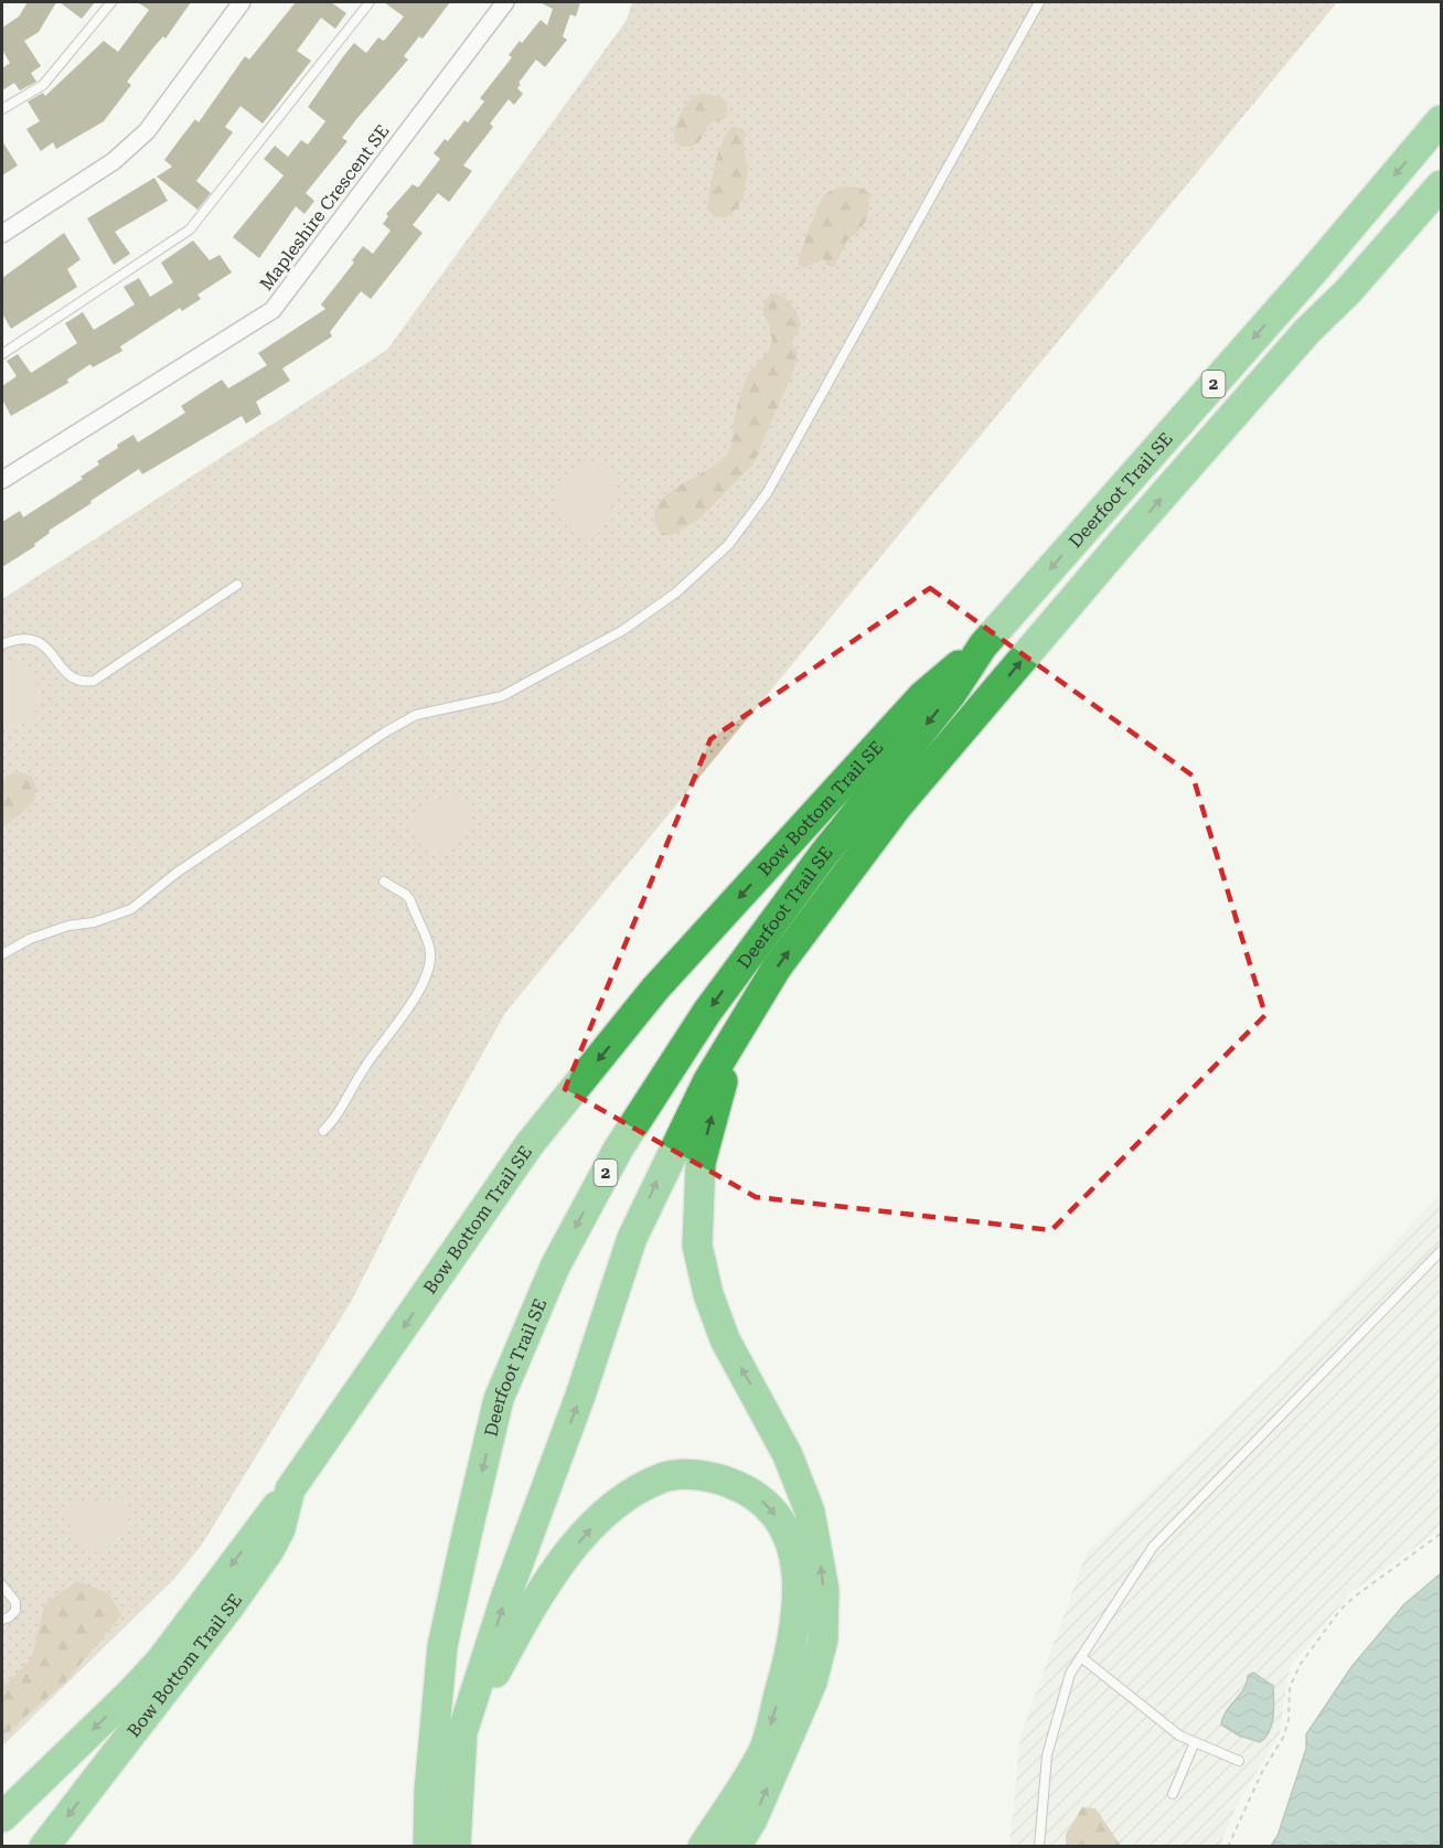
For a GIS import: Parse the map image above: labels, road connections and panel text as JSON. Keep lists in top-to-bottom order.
{
  "streets": {
    "highway": ["2", "Deerfoot Trail SE", "Bow Bottom Trail SE"],
    "street": ["Mapleshire Crescent SE"]
  },
  "crossings": [
    ["Deerfoot Trail SE", "Bow Bottom Trail SE"]
  ],
  "one_way": ["Bow Bottom Trail SE"]
}
